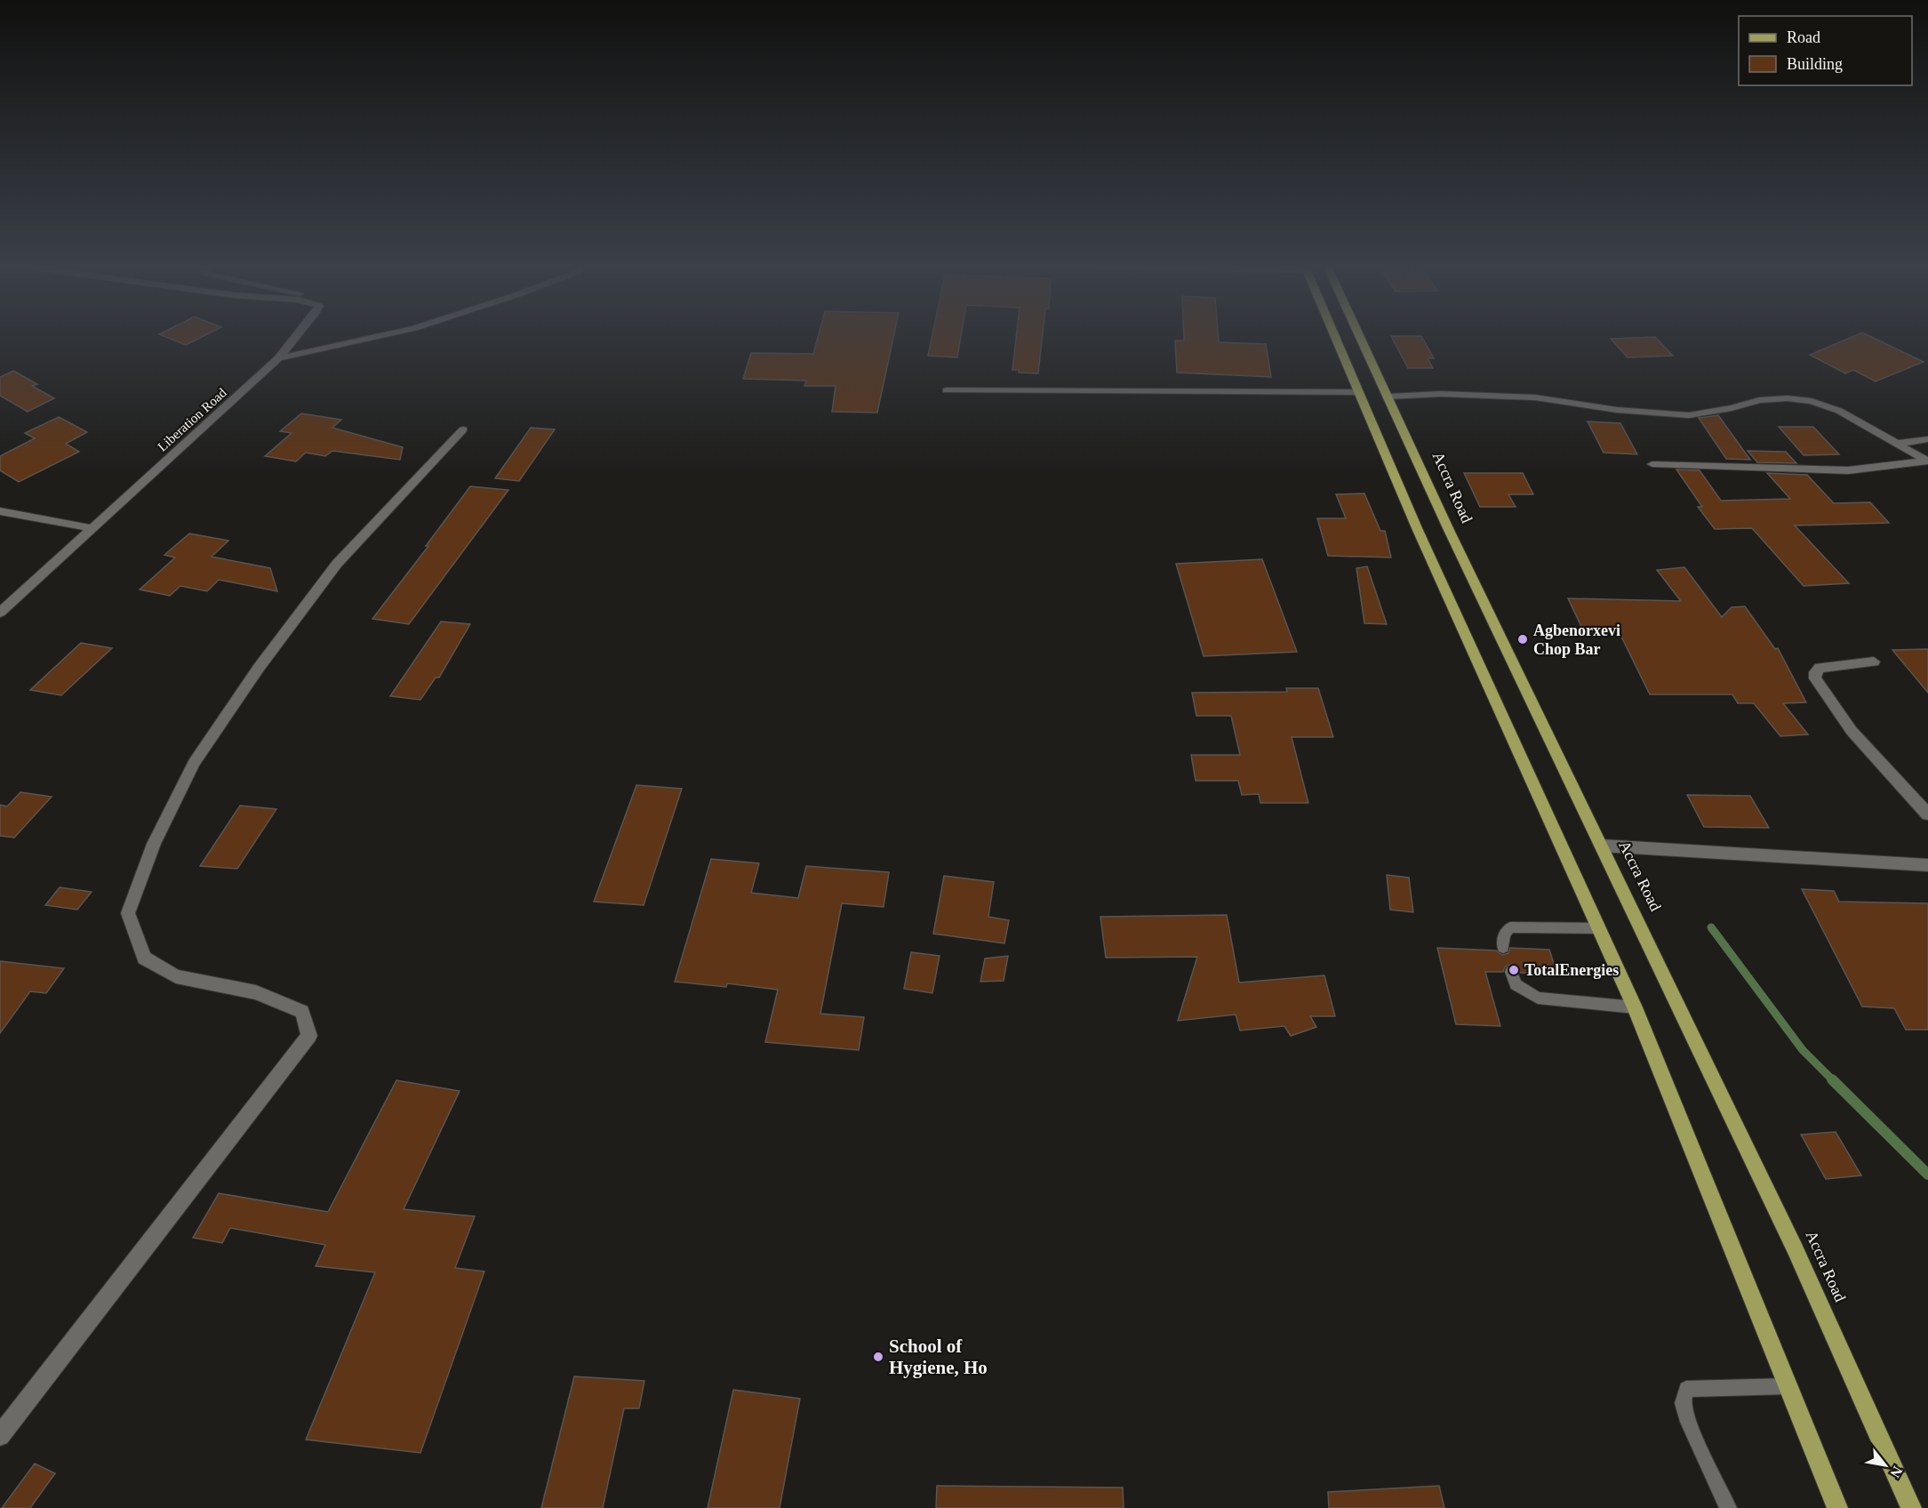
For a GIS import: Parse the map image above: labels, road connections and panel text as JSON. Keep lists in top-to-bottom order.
{
  "streets": {
    "main road": ["Accra Road"],
    "street": ["Liberation Road"]
  },
  "places": ["Agbenorxevi Chop Bar", "TotalEnergies", "School of Hygiene, Ho"],
  "legend": ["Road", "Building"],
  "north": "bottom right"
}
